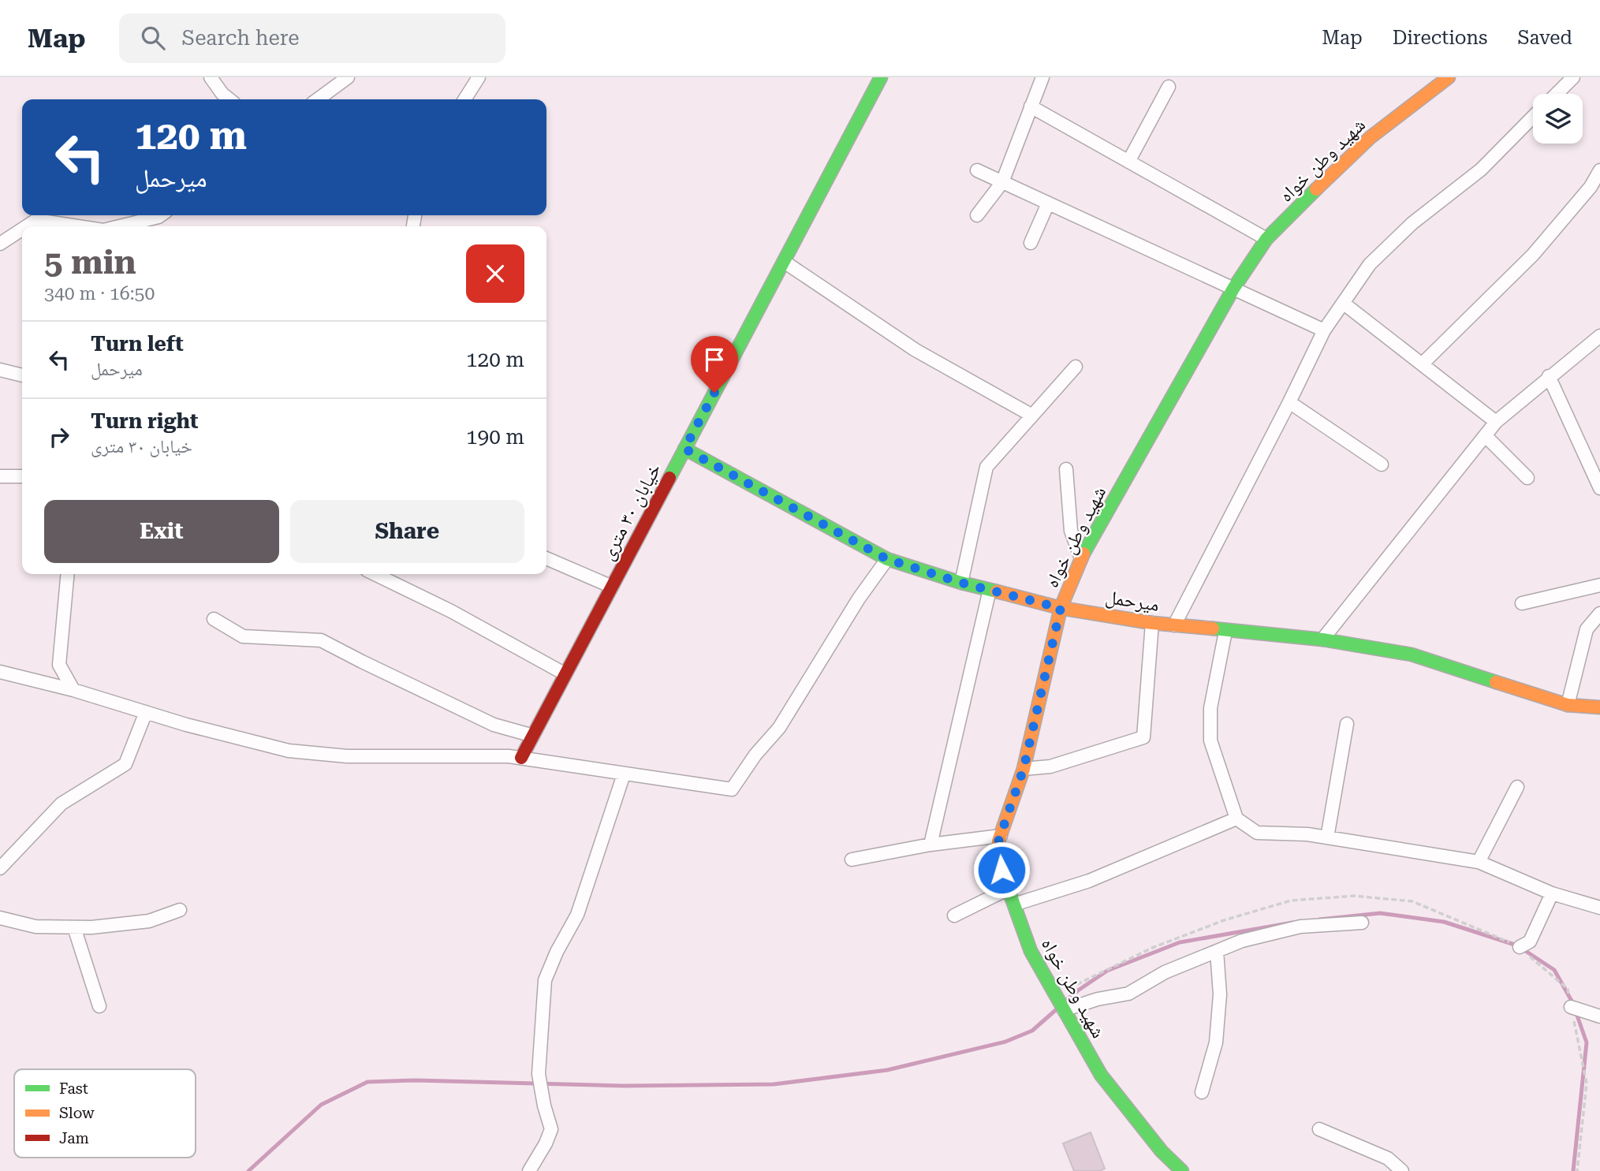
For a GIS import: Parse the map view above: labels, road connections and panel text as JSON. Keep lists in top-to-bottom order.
{
  "streets": {
    "street": ["شهید وطن خواه", "خیابان ۳۰ متری", "میرحمل"]
  },
  "crossings": [
    ["شهید وطن خواه", "میرحمل"],
    ["خیابان ۳۰ متری", "میرحمل"]
  ],
  "legend": ["Fast", "Slow", "Jam"],
  "page": {
    "header": "Map",
    "search": "Search here",
    "nav": ["Map", "Directions", "Saved"],
    "turn": ["120 m", "میرحمل"],
    "heading": ["5 min", "340 m · 16:50"],
    "list": [
      {
        "name": "Turn left",
        "note": "میرحمل",
        "value": "120 m"
      },
      {
        "name": "Turn right",
        "note": "خیابان ۳۰ متری",
        "value": "190 m"
      }
    ],
    "buttons": ["Exit", "Share"]
  }
}
